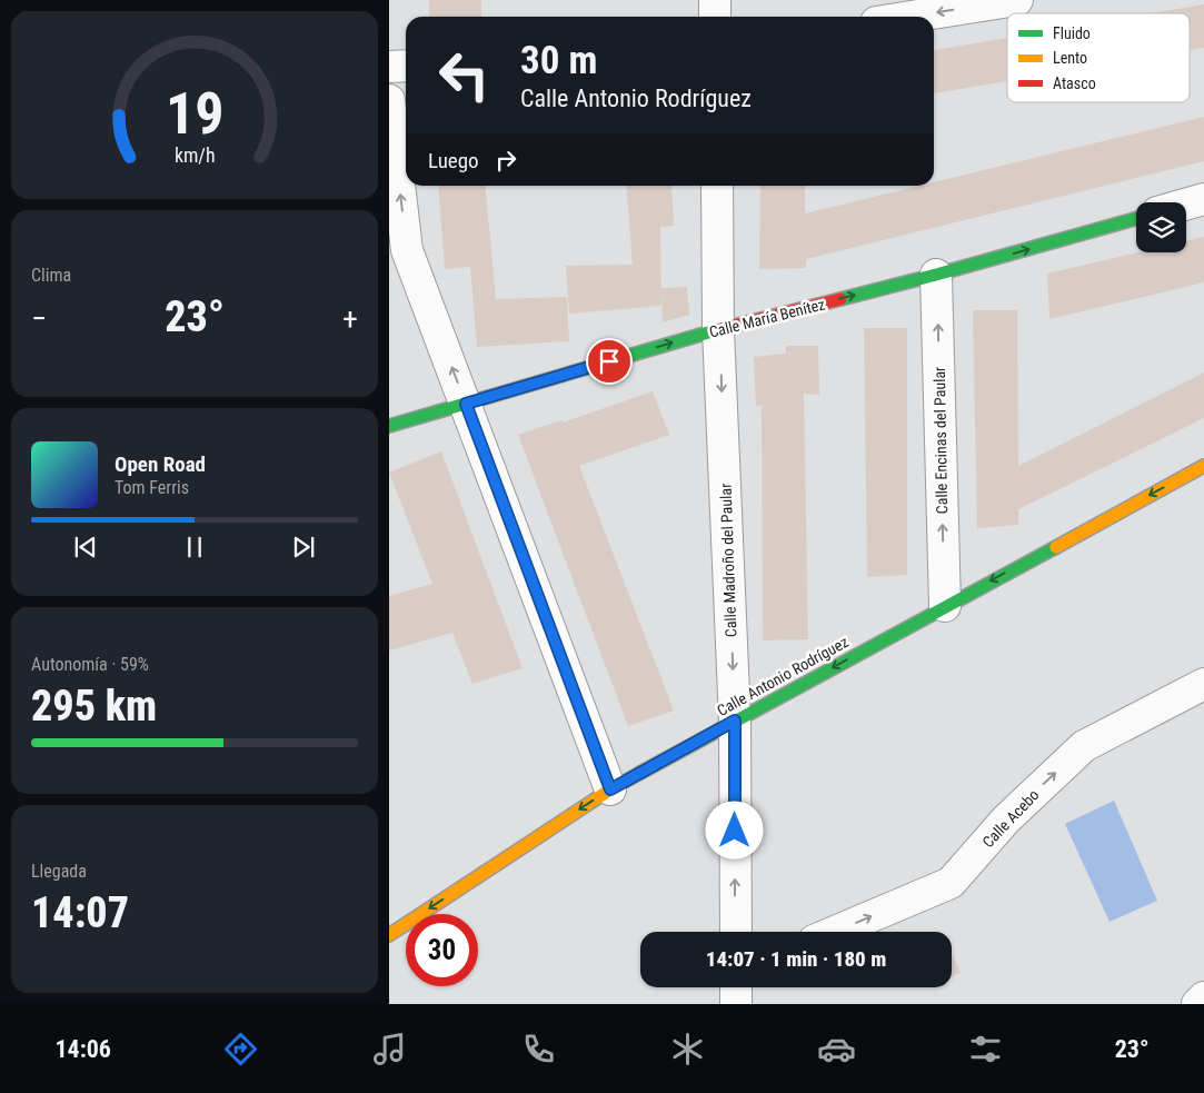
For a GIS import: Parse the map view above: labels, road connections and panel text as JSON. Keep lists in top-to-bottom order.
{
  "streets": {
    "street": [
      "Calle María Benítez",
      "Calle Encinas del Paular",
      "Calle Madroño del Paular",
      "Calle Antonio Rodríguez",
      "Calle Acebo"
    ]
  },
  "crossings": [
    ["Calle María Benítez", "Calle Encinas del Paular"],
    ["Calle María Benítez", "Calle Madroño del Paular"],
    ["Calle Encinas del Paular", "Calle Antonio Rodríguez"],
    ["Calle Madroño del Paular", "Calle Antonio Rodríguez"]
  ],
  "one_way": [
    "Calle María Benítez",
    "Calle Encinas del Paular",
    "Calle Antonio Rodríguez",
    "Calle Acebo"
  ],
  "legend": ["Fluido", "Lento", "Atasco"],
  "page": {
    "turn": ["30 m", "Calle Antonio Rodríguez"],
    "then": "Luego",
    "tile": [
      "Clima",
      ["Autonomía · 59%", "295 km"],
      ["Llegada", "14:07"]
    ],
    "heat": ["−", "23°", "+"],
    "song": ["Open Road", "Tom Ferris"],
    "limit": "30",
    "trip": "14:07 · 1 min · 180 m",
    "tabs": ["14:06", "23°"],
    "gauge": ["19", "km/h"]
  }
}
